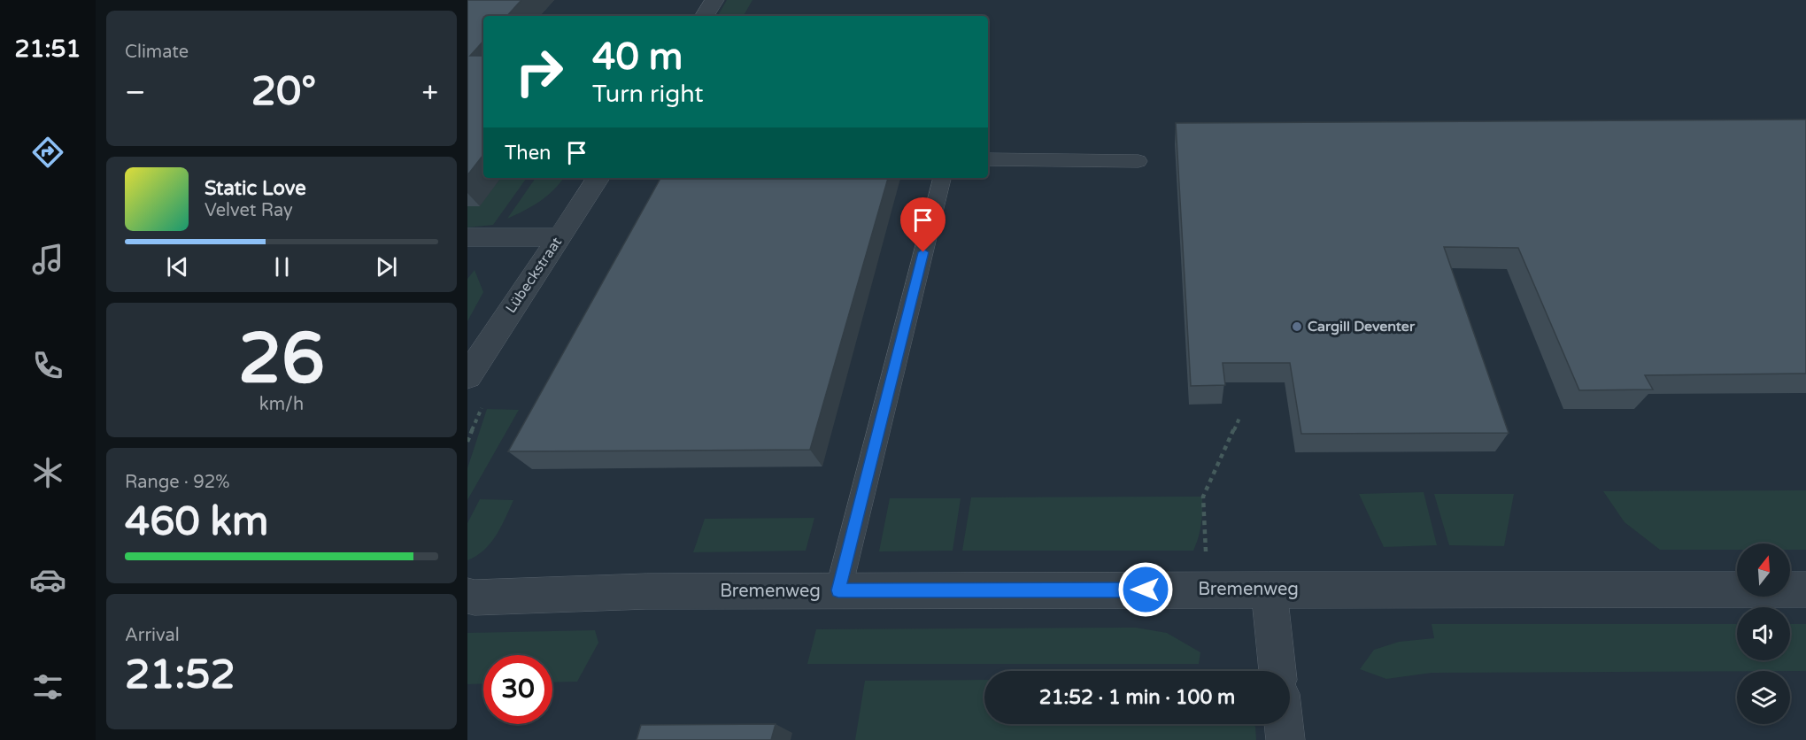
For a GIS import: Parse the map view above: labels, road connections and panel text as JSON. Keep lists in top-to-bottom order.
{
  "streets": {
    "street": ["Lübeckstraat", "Bremenweg"]
  },
  "places": ["Cargill Deventer"],
  "north": "top",
  "page": {
    "tabs": "21:51",
    "tile": [
      "Climate",
      ["26", "km/h"],
      ["Range · 92%", "460 km"],
      ["Arrival", "21:52"]
    ],
    "turn": ["40 m", "Turn right"],
    "heat": ["−", "20°", "+"],
    "then": "Then",
    "song": ["Static Love", "Velvet Ray"],
    "limit": "30",
    "trip": "21:52 · 1 min · 100 m"
  }
}
